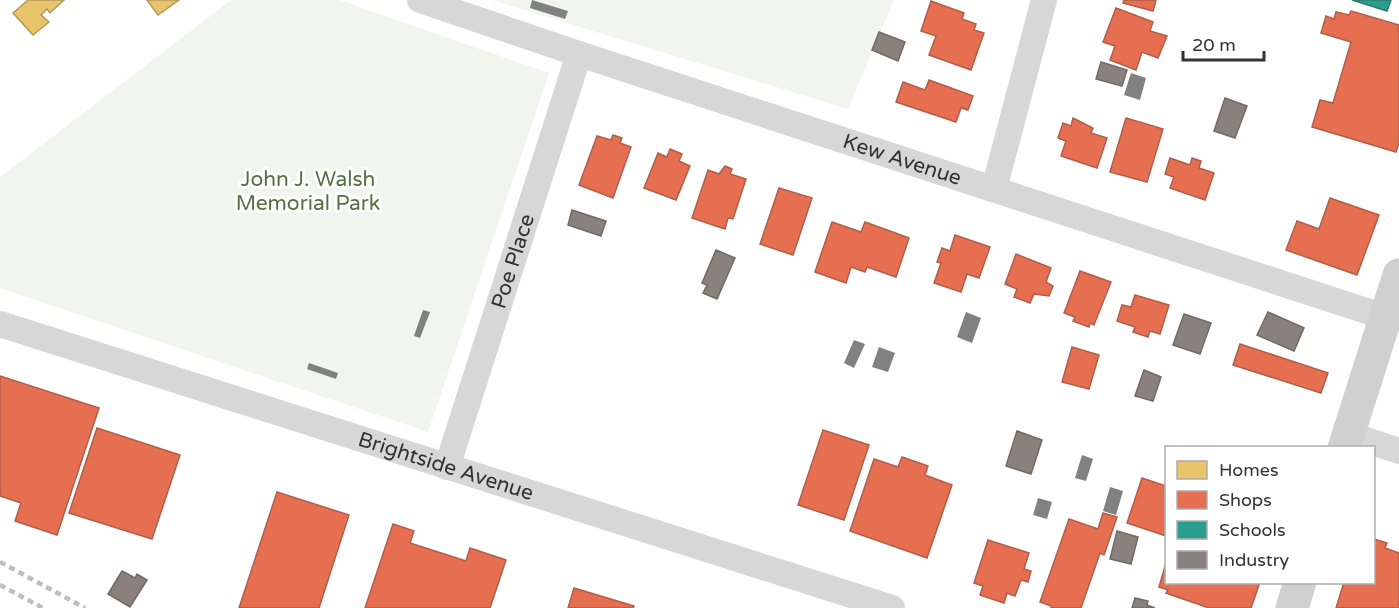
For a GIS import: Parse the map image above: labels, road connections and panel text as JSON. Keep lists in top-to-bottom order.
{
  "streets": {
    "street": ["Kew Avenue", "Poe Place", "Brightside Avenue"]
  },
  "crossings": [
    ["Kew Avenue", "Poe Place"],
    ["Poe Place", "Brightside Avenue"]
  ],
  "parks": ["John J. Walsh Memorial Park"],
  "legend": [
    "Homes",
    "Shops",
    "Schools",
    "Industry"
  ],
  "scale_bar": "20 m"
}
